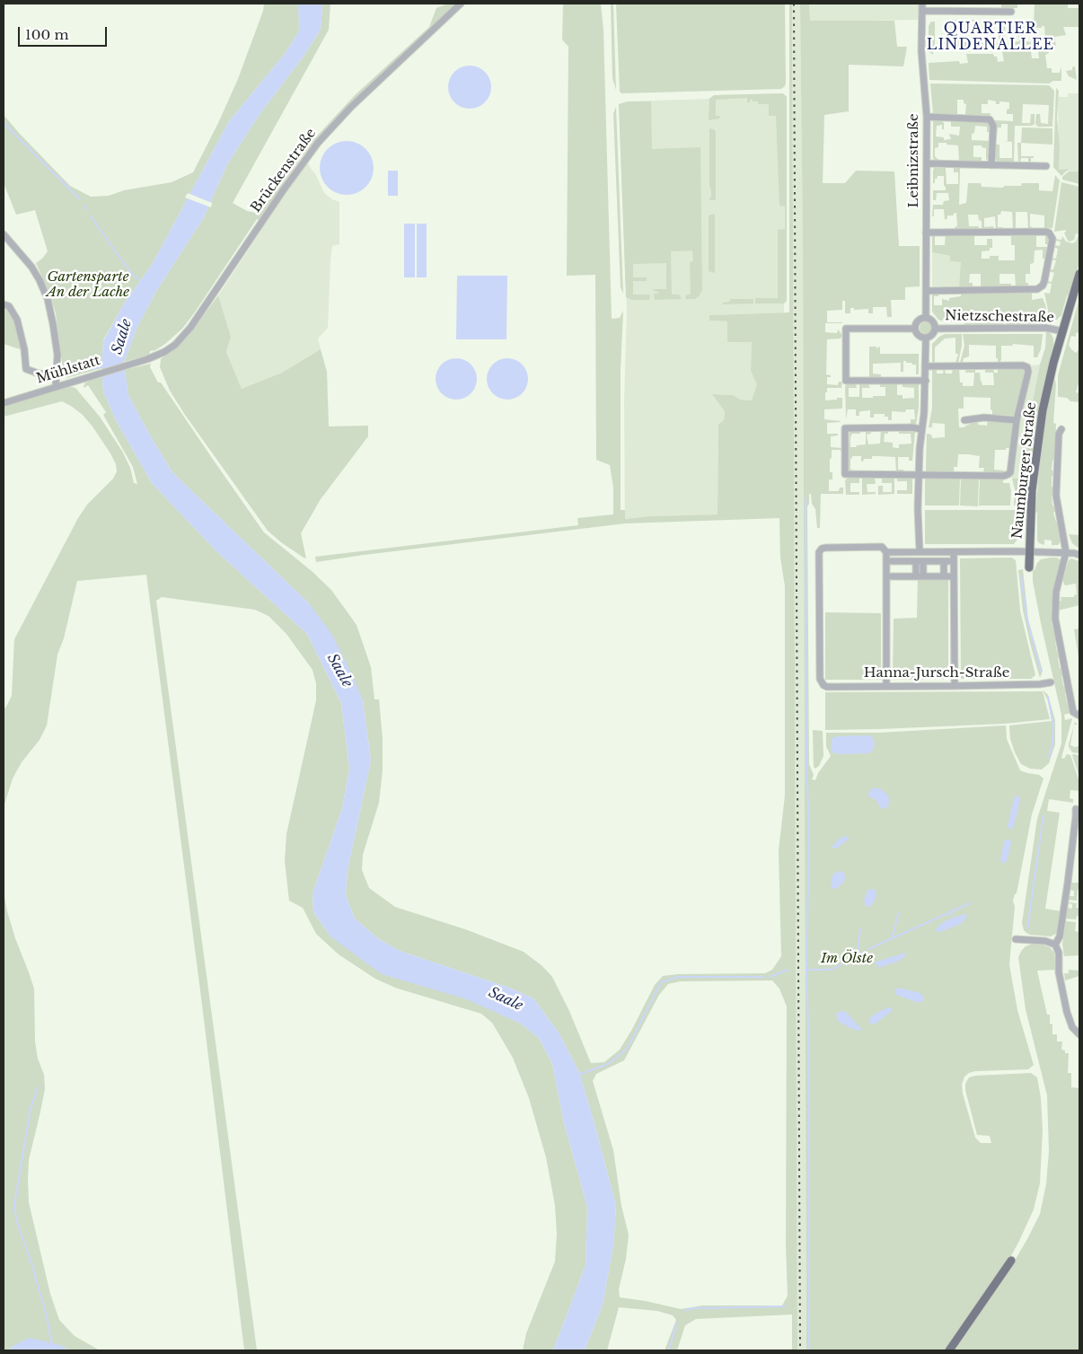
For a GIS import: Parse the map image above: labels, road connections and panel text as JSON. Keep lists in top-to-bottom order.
{
  "streets": {
    "main road": ["Naumburger Straße"],
    "street": [
      "Leibnizstraße",
      "Brückenstraße",
      "Nietzschestraße",
      "Mühlstatt",
      "Hanna-Jursch-Straße"
    ]
  },
  "crossings": [
    ["Leibnizstraße", "Nietzschestraße"],
    ["Brückenstraße", "Mühlstatt"],
    ["Nietzschestraße", "Naumburger Straße"]
  ],
  "districts": ["QUARTIER LINDENALLEE"],
  "water": ["Saale"],
  "parks": ["Gartensparte An der Lache", "Im Ölste"],
  "scale_bar": "100 m"
}
